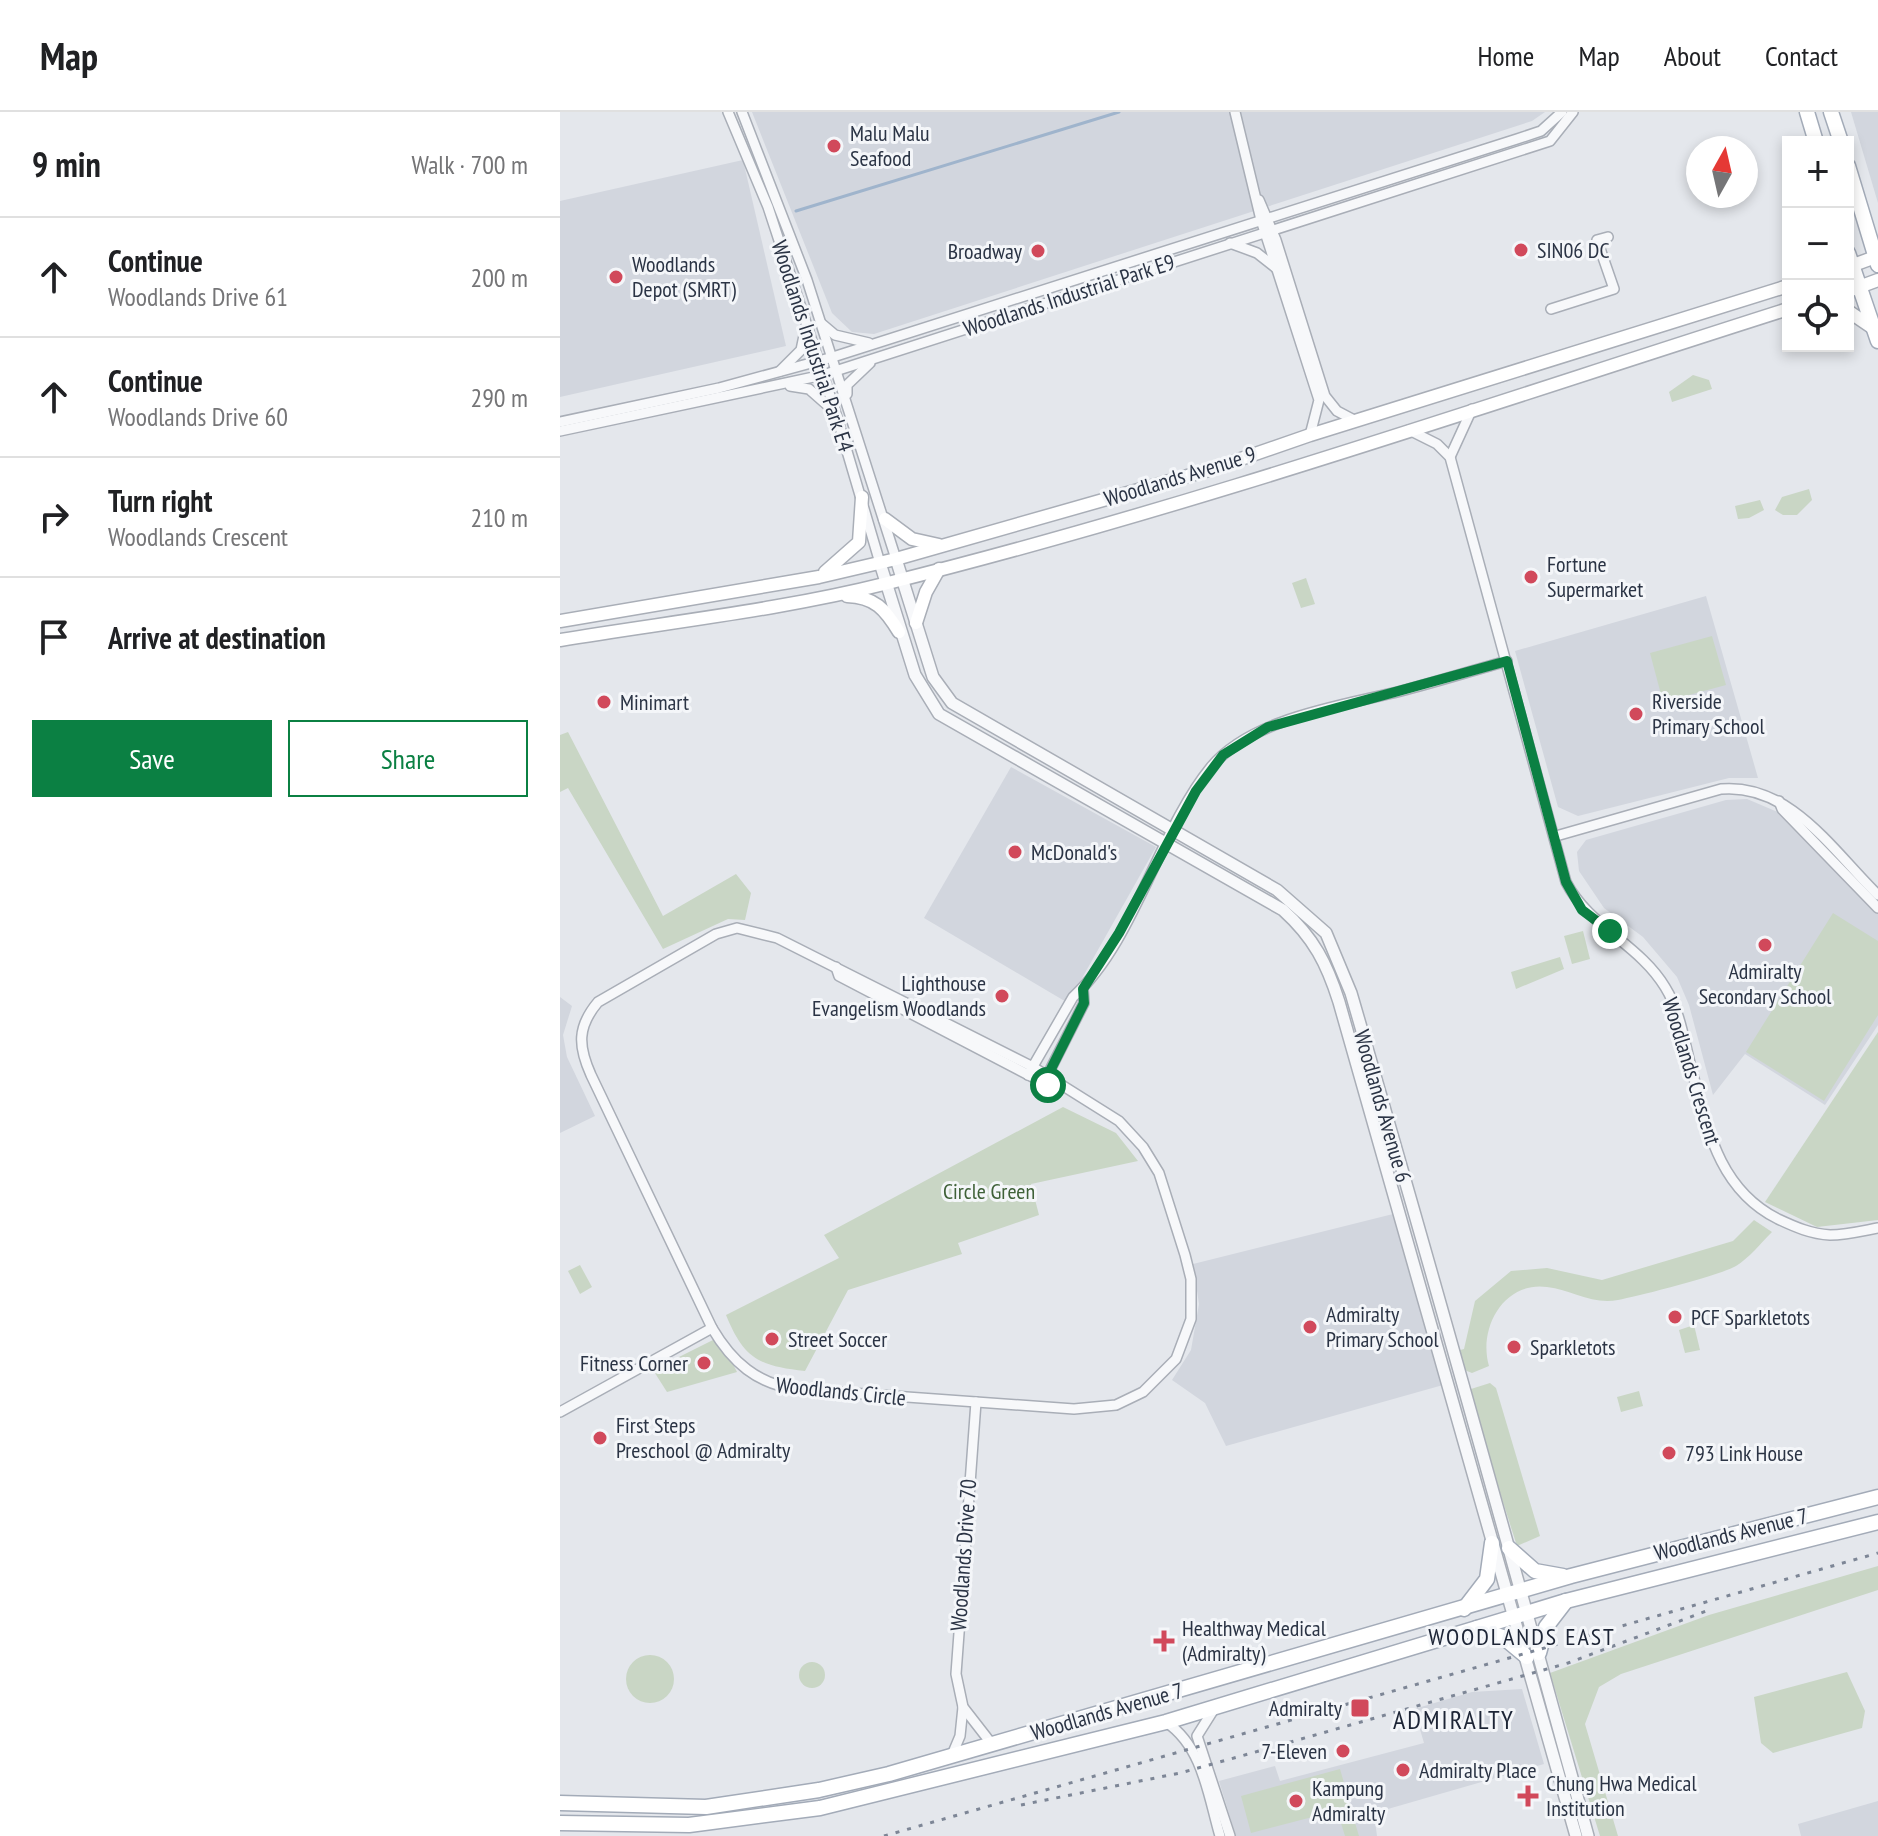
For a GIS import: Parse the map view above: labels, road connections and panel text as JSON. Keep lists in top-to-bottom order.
{
  "streets": {
    "main road": ["Woodlands Avenue 9", "Woodlands Avenue 7"],
    "street": [
      "Woodlands Industrial Park E9",
      "Woodlands Industrial Park E4",
      "Woodlands Crescent",
      "Woodlands Avenue 6",
      "Woodlands Circle",
      "Woodlands Drive 70"
    ]
  },
  "crossings": [
    ["Woodlands Industrial Park E9", "Woodlands Industrial Park E4"],
    ["Woodlands Industrial Park E4", "Woodlands Avenue 9"],
    ["Woodlands Industrial Park E4", "Woodlands Avenue 6"],
    ["Woodlands Avenue 9", "Woodlands Avenue 6"],
    ["Woodlands Avenue 6", "Woodlands Avenue 7"],
    ["Woodlands Circle", "Woodlands Drive 70"],
    ["Woodlands Avenue 7", "Woodlands Drive 70"]
  ],
  "districts": ["WOODLANDS EAST", "ADMIRALTY"],
  "parks": ["Circle Green"],
  "places": {
    "other": [
      "Malu Malu Seafood",
      "SIN06 DC",
      "Broadway",
      "Woodlands Depot (SMRT)",
      "Fortune Supermarket",
      "Minimart",
      "Riverside Primary School",
      "McDonald's",
      "Admiralty Secondary School",
      "Lighthouse Evangelism Woodlands",
      "PCF Sparkletots",
      "Admiralty Primary School",
      "Street Soccer",
      "Sparkletots",
      "Fitness Corner",
      "First Steps Preschool @ Admiralty",
      "793 Link House",
      "7-Eleven",
      "Admiralty Place",
      "Kampung Admiralty"
    ],
    "health": ["Healthway Medical (Admiralty)", "Chung Hwa Medical Institution"],
    "transit": ["Admiralty"]
  },
  "north": "top",
  "page": {
    "header": "Map",
    "nav": [
      "Home",
      "Map",
      "About",
      "Contact"
    ],
    "heading": ["9 min", "Walk · 700 m"],
    "map_buttons": ["+", "−"],
    "list": [
      ["Continue", "Woodlands Drive 61", "200 m"],
      ["Continue", "Woodlands Drive 60", "290 m"],
      ["Turn right", "Woodlands Crescent", "210 m"],
      "Arrive at destination"
    ],
    "buttons": ["Save", "Share"]
  }
}
